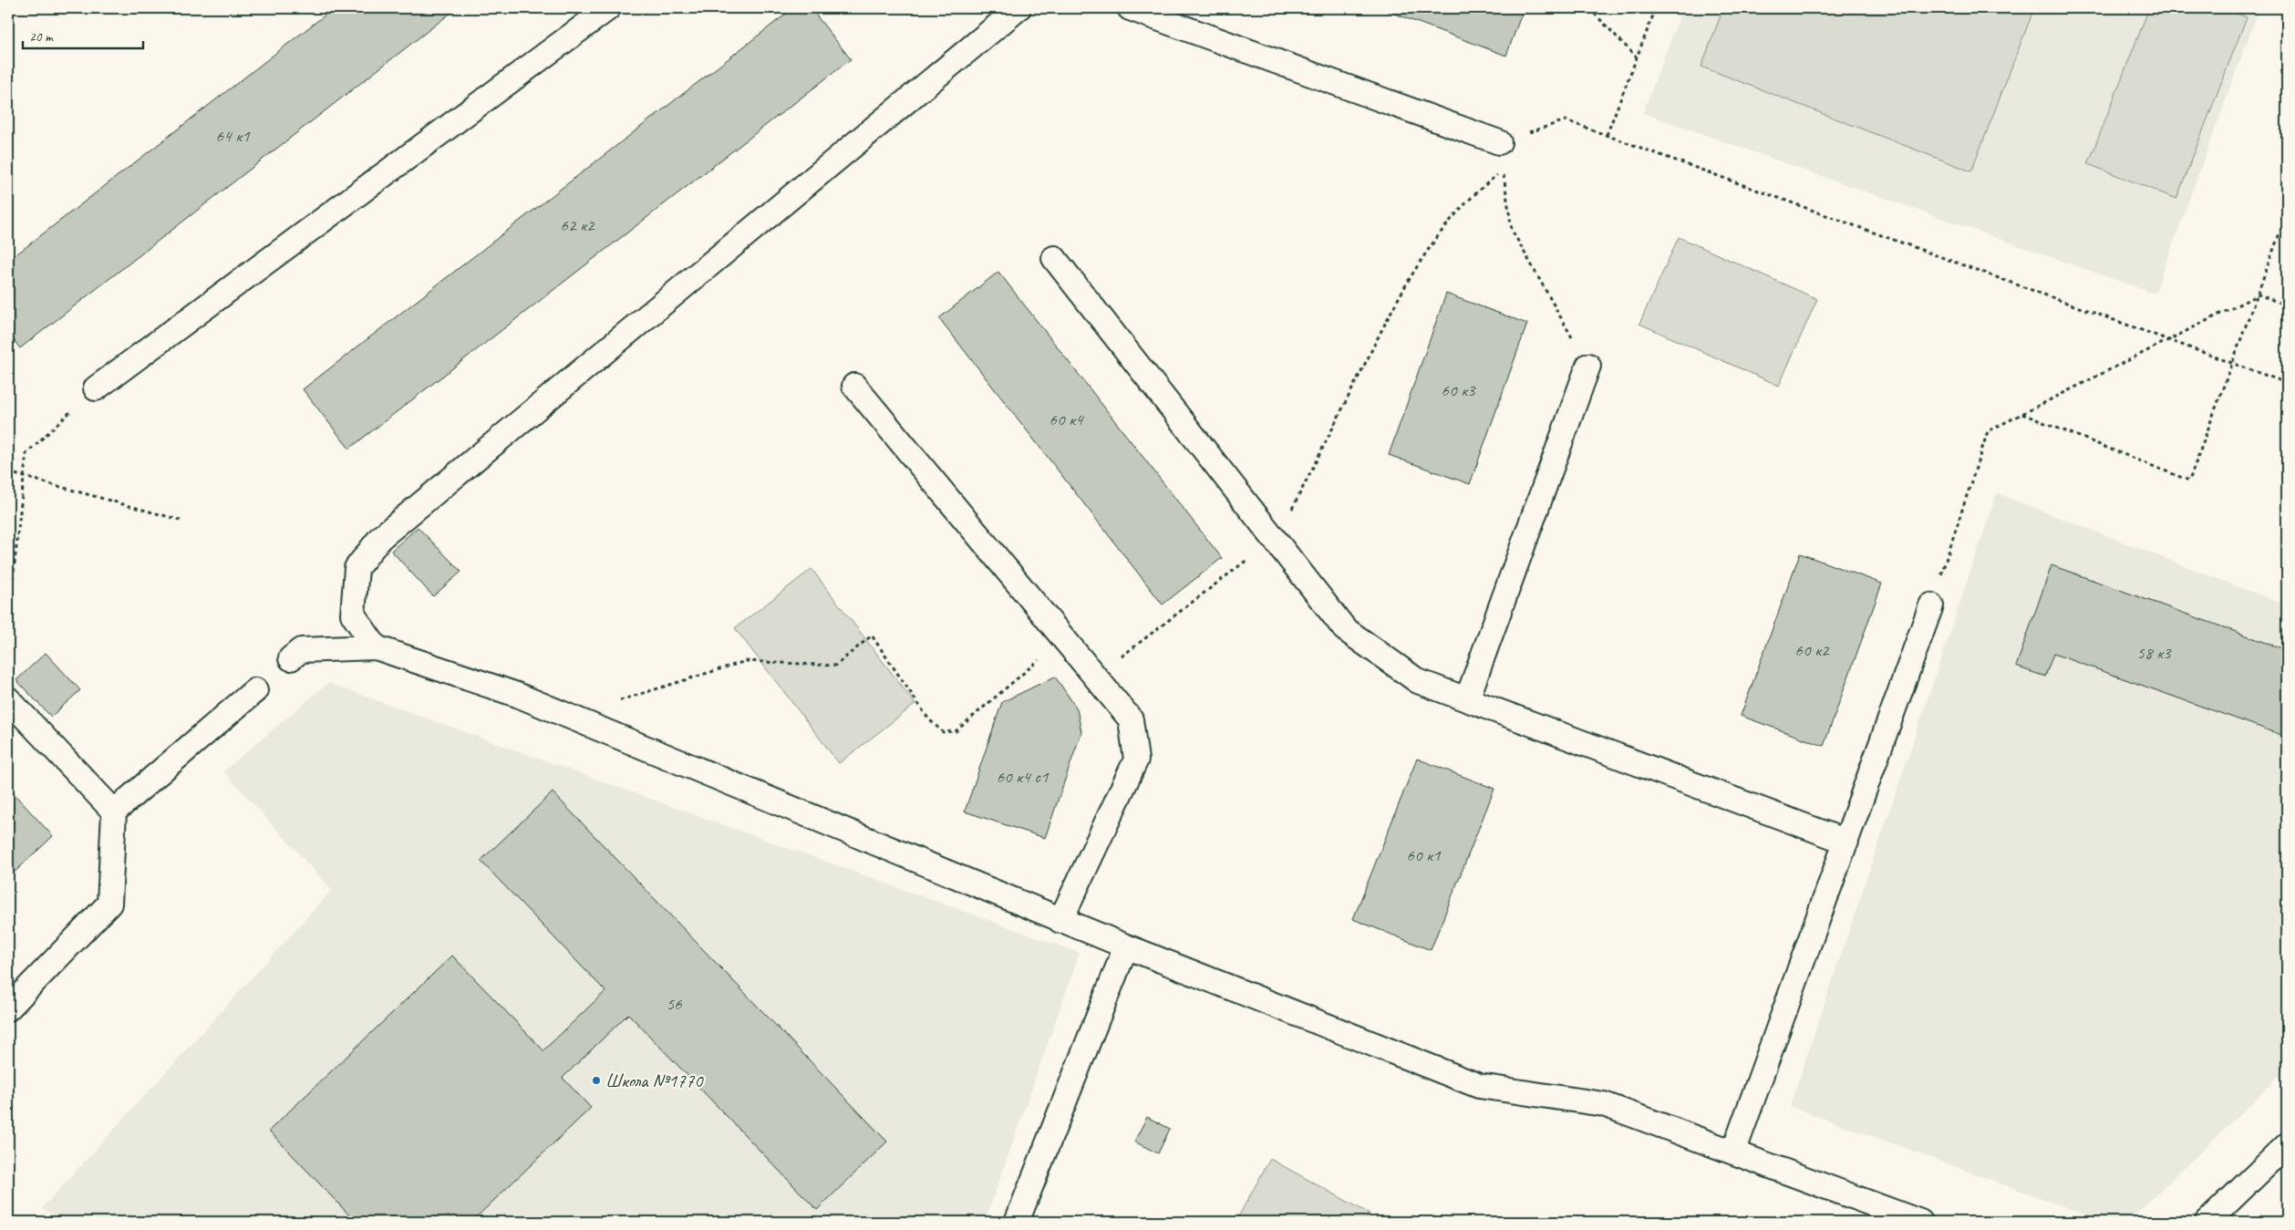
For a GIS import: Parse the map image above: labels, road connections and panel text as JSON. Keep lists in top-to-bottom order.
{
  "places": ["Школа №1770"],
  "house_numbers": [
    "64 к1",
    "62 к2",
    "60 к3",
    "60 к4",
    "60 к2",
    "58 к3",
    "60 к4 с1",
    "60 к1",
    "56"
  ],
  "scale_bar": "20 m"
}
